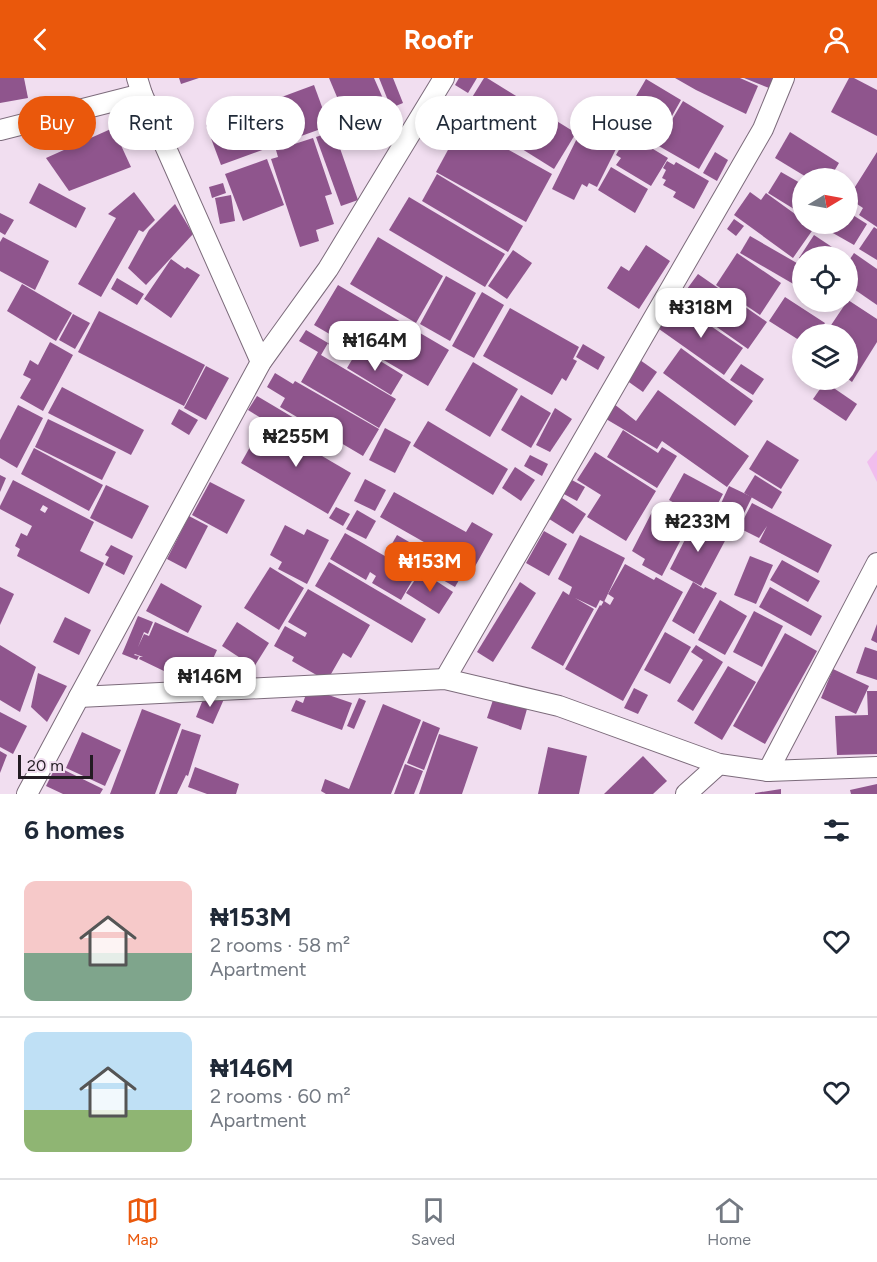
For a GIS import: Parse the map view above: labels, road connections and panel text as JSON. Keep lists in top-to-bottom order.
{
  "scale_bar": "20 m",
  "north": "right",
  "page": {
    "header": "Roofr",
    "chip": [
      "Buy",
      "Rent",
      "Filters",
      "New",
      "Apartment",
      "House"
    ],
    "price": [
      "₦318M",
      "₦164M",
      "₦255M",
      "₦233M",
      "₦153M",
      "₦146M"
    ],
    "scale": "20 m",
    "heading": "6 homes",
    "list": [
      {
        "name": "₦153M",
        "note": "2 rooms · 58 m² · Apartment"
      },
      {
        "name": "₦146M",
        "note": "2 rooms · 60 m² · Apartment"
      }
    ],
    "tabs": ["Map", "Saved", "Home"]
  }
}
